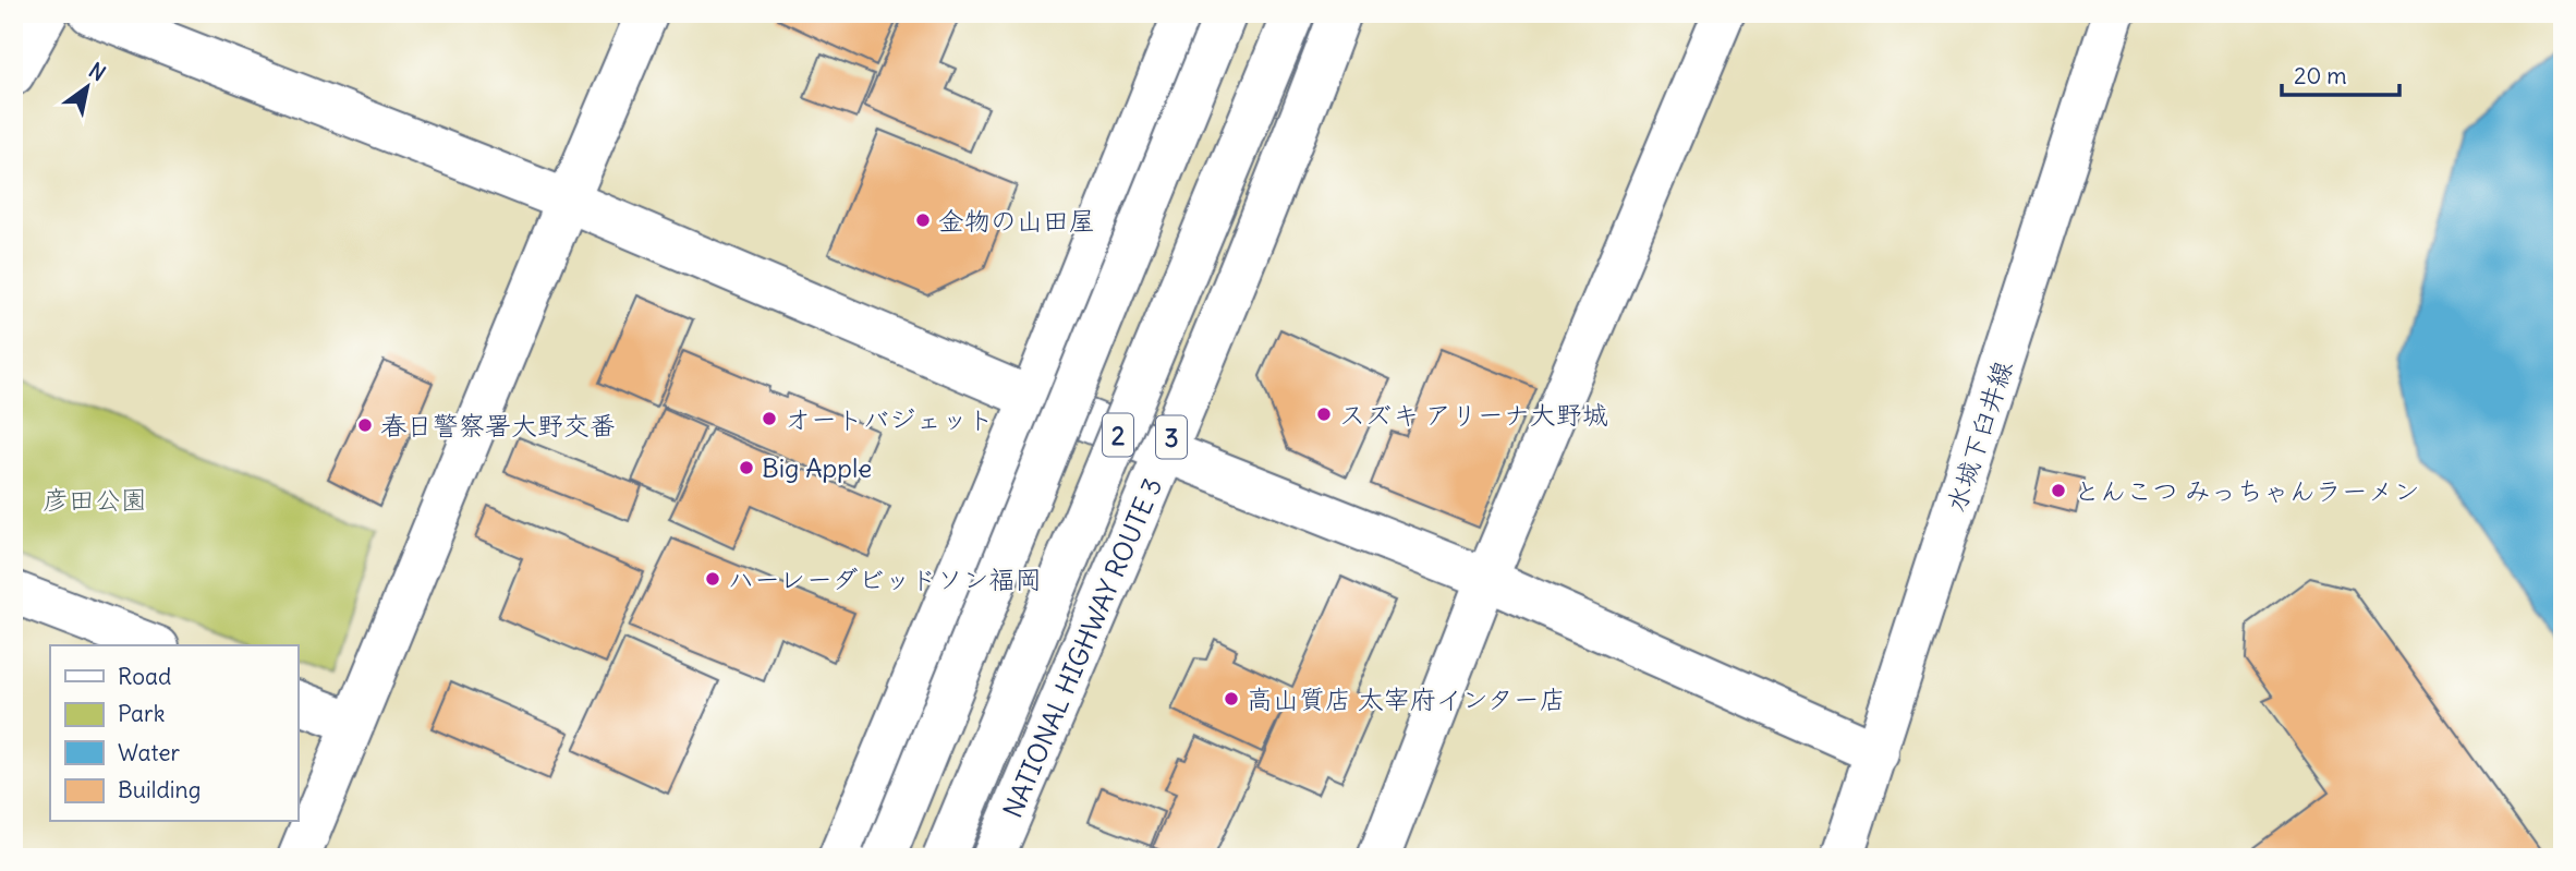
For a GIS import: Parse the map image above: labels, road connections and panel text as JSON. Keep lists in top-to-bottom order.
{
  "streets": {
    "main road": [
      "2",
      "水城下臼井線",
      "3",
      "NATIONAL HIGHWAY ROUTE 3"
    ]
  },
  "parks": ["彦田公園"],
  "places": [
    "金物の山田屋",
    "スズキ アリーナ大野城",
    "オートバジェット",
    "春日警察署大野交番",
    "Big Apple",
    "とんこつ みっちゃんラーメン",
    "ハーレーダビッドソン福岡",
    "高山質店 太宰府インター店"
  ],
  "legend": [
    "Road",
    "Park",
    "Water",
    "Building"
  ],
  "scale_bar": "20 m",
  "north": "top right"
}
